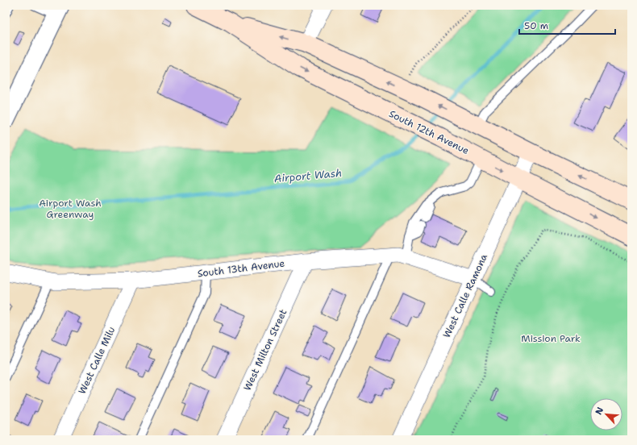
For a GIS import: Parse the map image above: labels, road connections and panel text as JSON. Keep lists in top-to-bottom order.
{
  "streets": {
    "main road": ["South 12th Avenue"],
    "street": [
      "South 13th Avenue",
      "West Calle Ramona",
      "West Milton Street",
      "West Calle Milu"
    ]
  },
  "crossings": [
    ["South 12th Avenue", "West Calle Ramona"],
    ["South 13th Avenue", "West Calle Ramona"],
    ["South 13th Avenue", "West Milton Street"],
    ["South 13th Avenue", "West Calle Milu"]
  ],
  "water": ["Airport Wash"],
  "parks": ["Airport Wash Greenway", "Mission Park"],
  "scale_bar": "50 m",
  "north": "top left"
}
